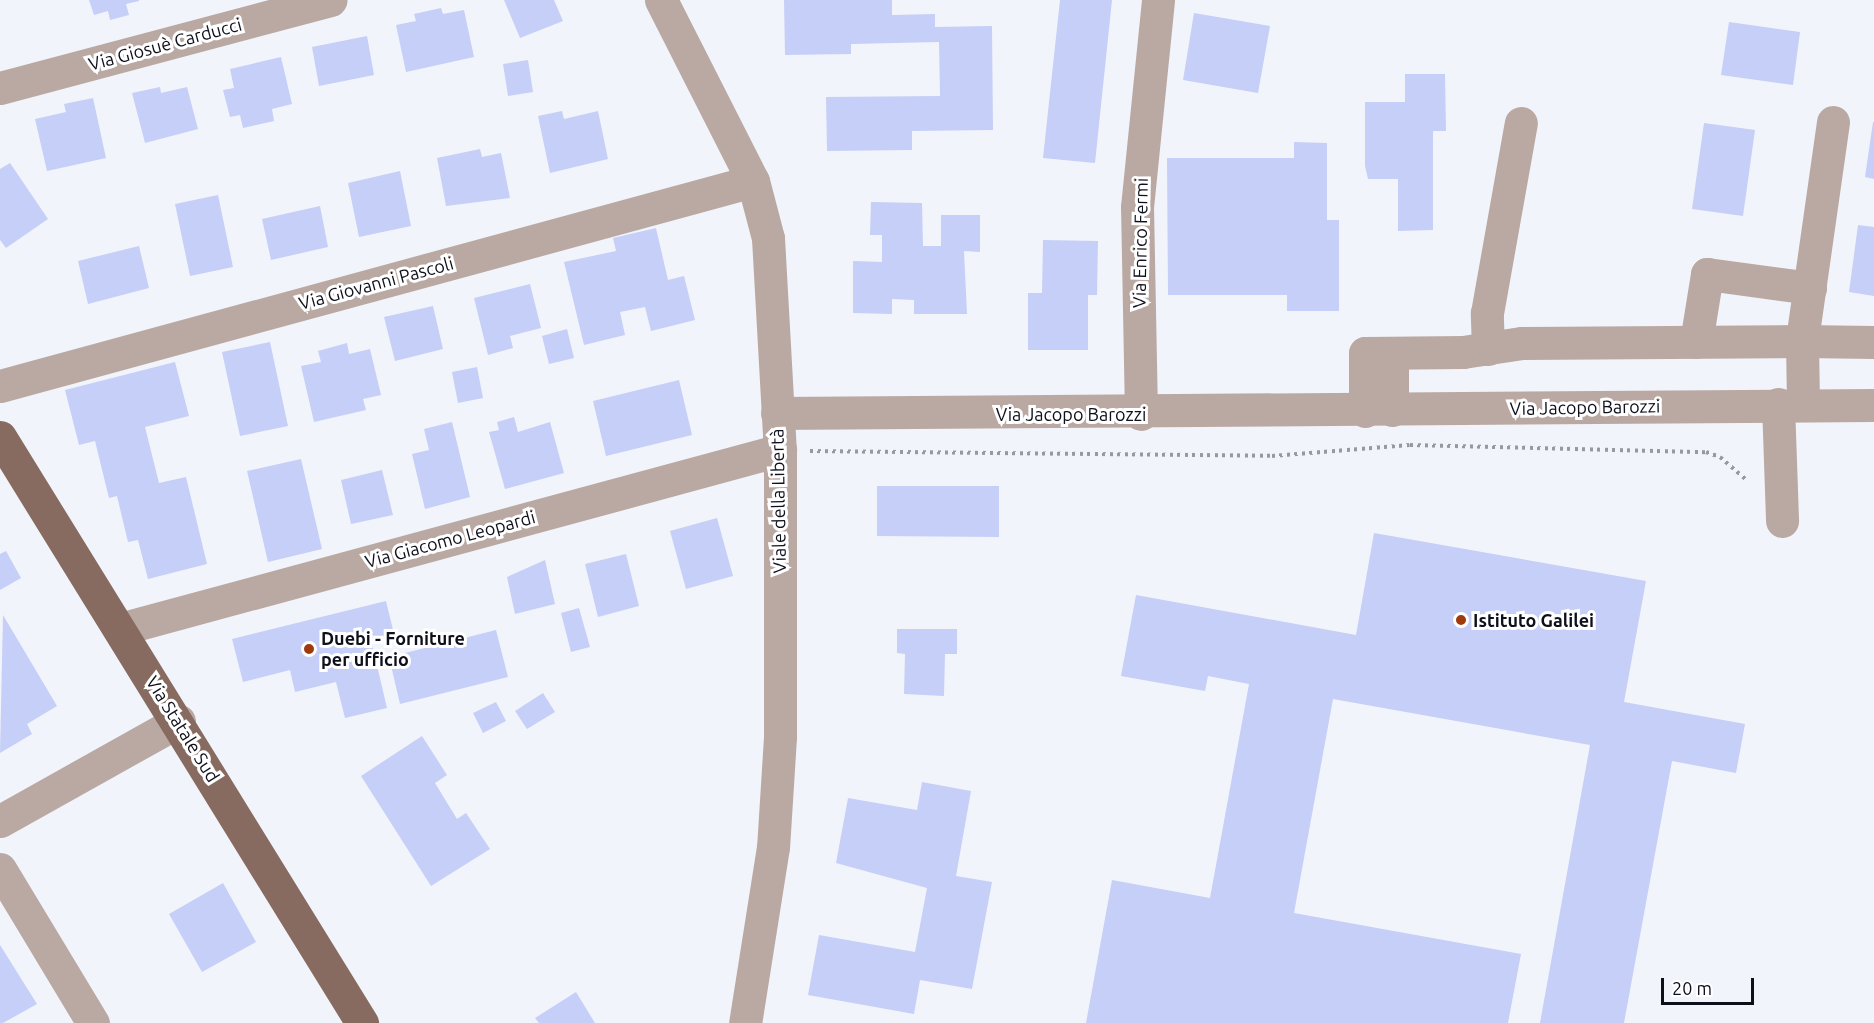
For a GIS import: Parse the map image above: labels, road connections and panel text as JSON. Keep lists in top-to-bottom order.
{
  "streets": {
    "main road": ["Via Statale Sud"],
    "street": [
      "Via Giosuè Carducci",
      "Via Enrico Fermi",
      "Via Giovanni Pascoli",
      "Via Jacopo Barozzi",
      "Viale della Libertà",
      "Via Giacomo Leopardi"
    ]
  },
  "crossings": [
    ["Via Enrico Fermi", "Via Jacopo Barozzi"],
    ["Via Giovanni Pascoli", "Viale della Libertà"],
    ["Via Jacopo Barozzi", "Viale della Libertà"],
    ["Viale della Libertà", "Via Giacomo Leopardi"],
    ["Via Giacomo Leopardi", "Via Statale Sud"]
  ],
  "places": ["Istituto Galilei", "Duebi - Forniture per ufficio"],
  "scale_bar": "20 m"
}
